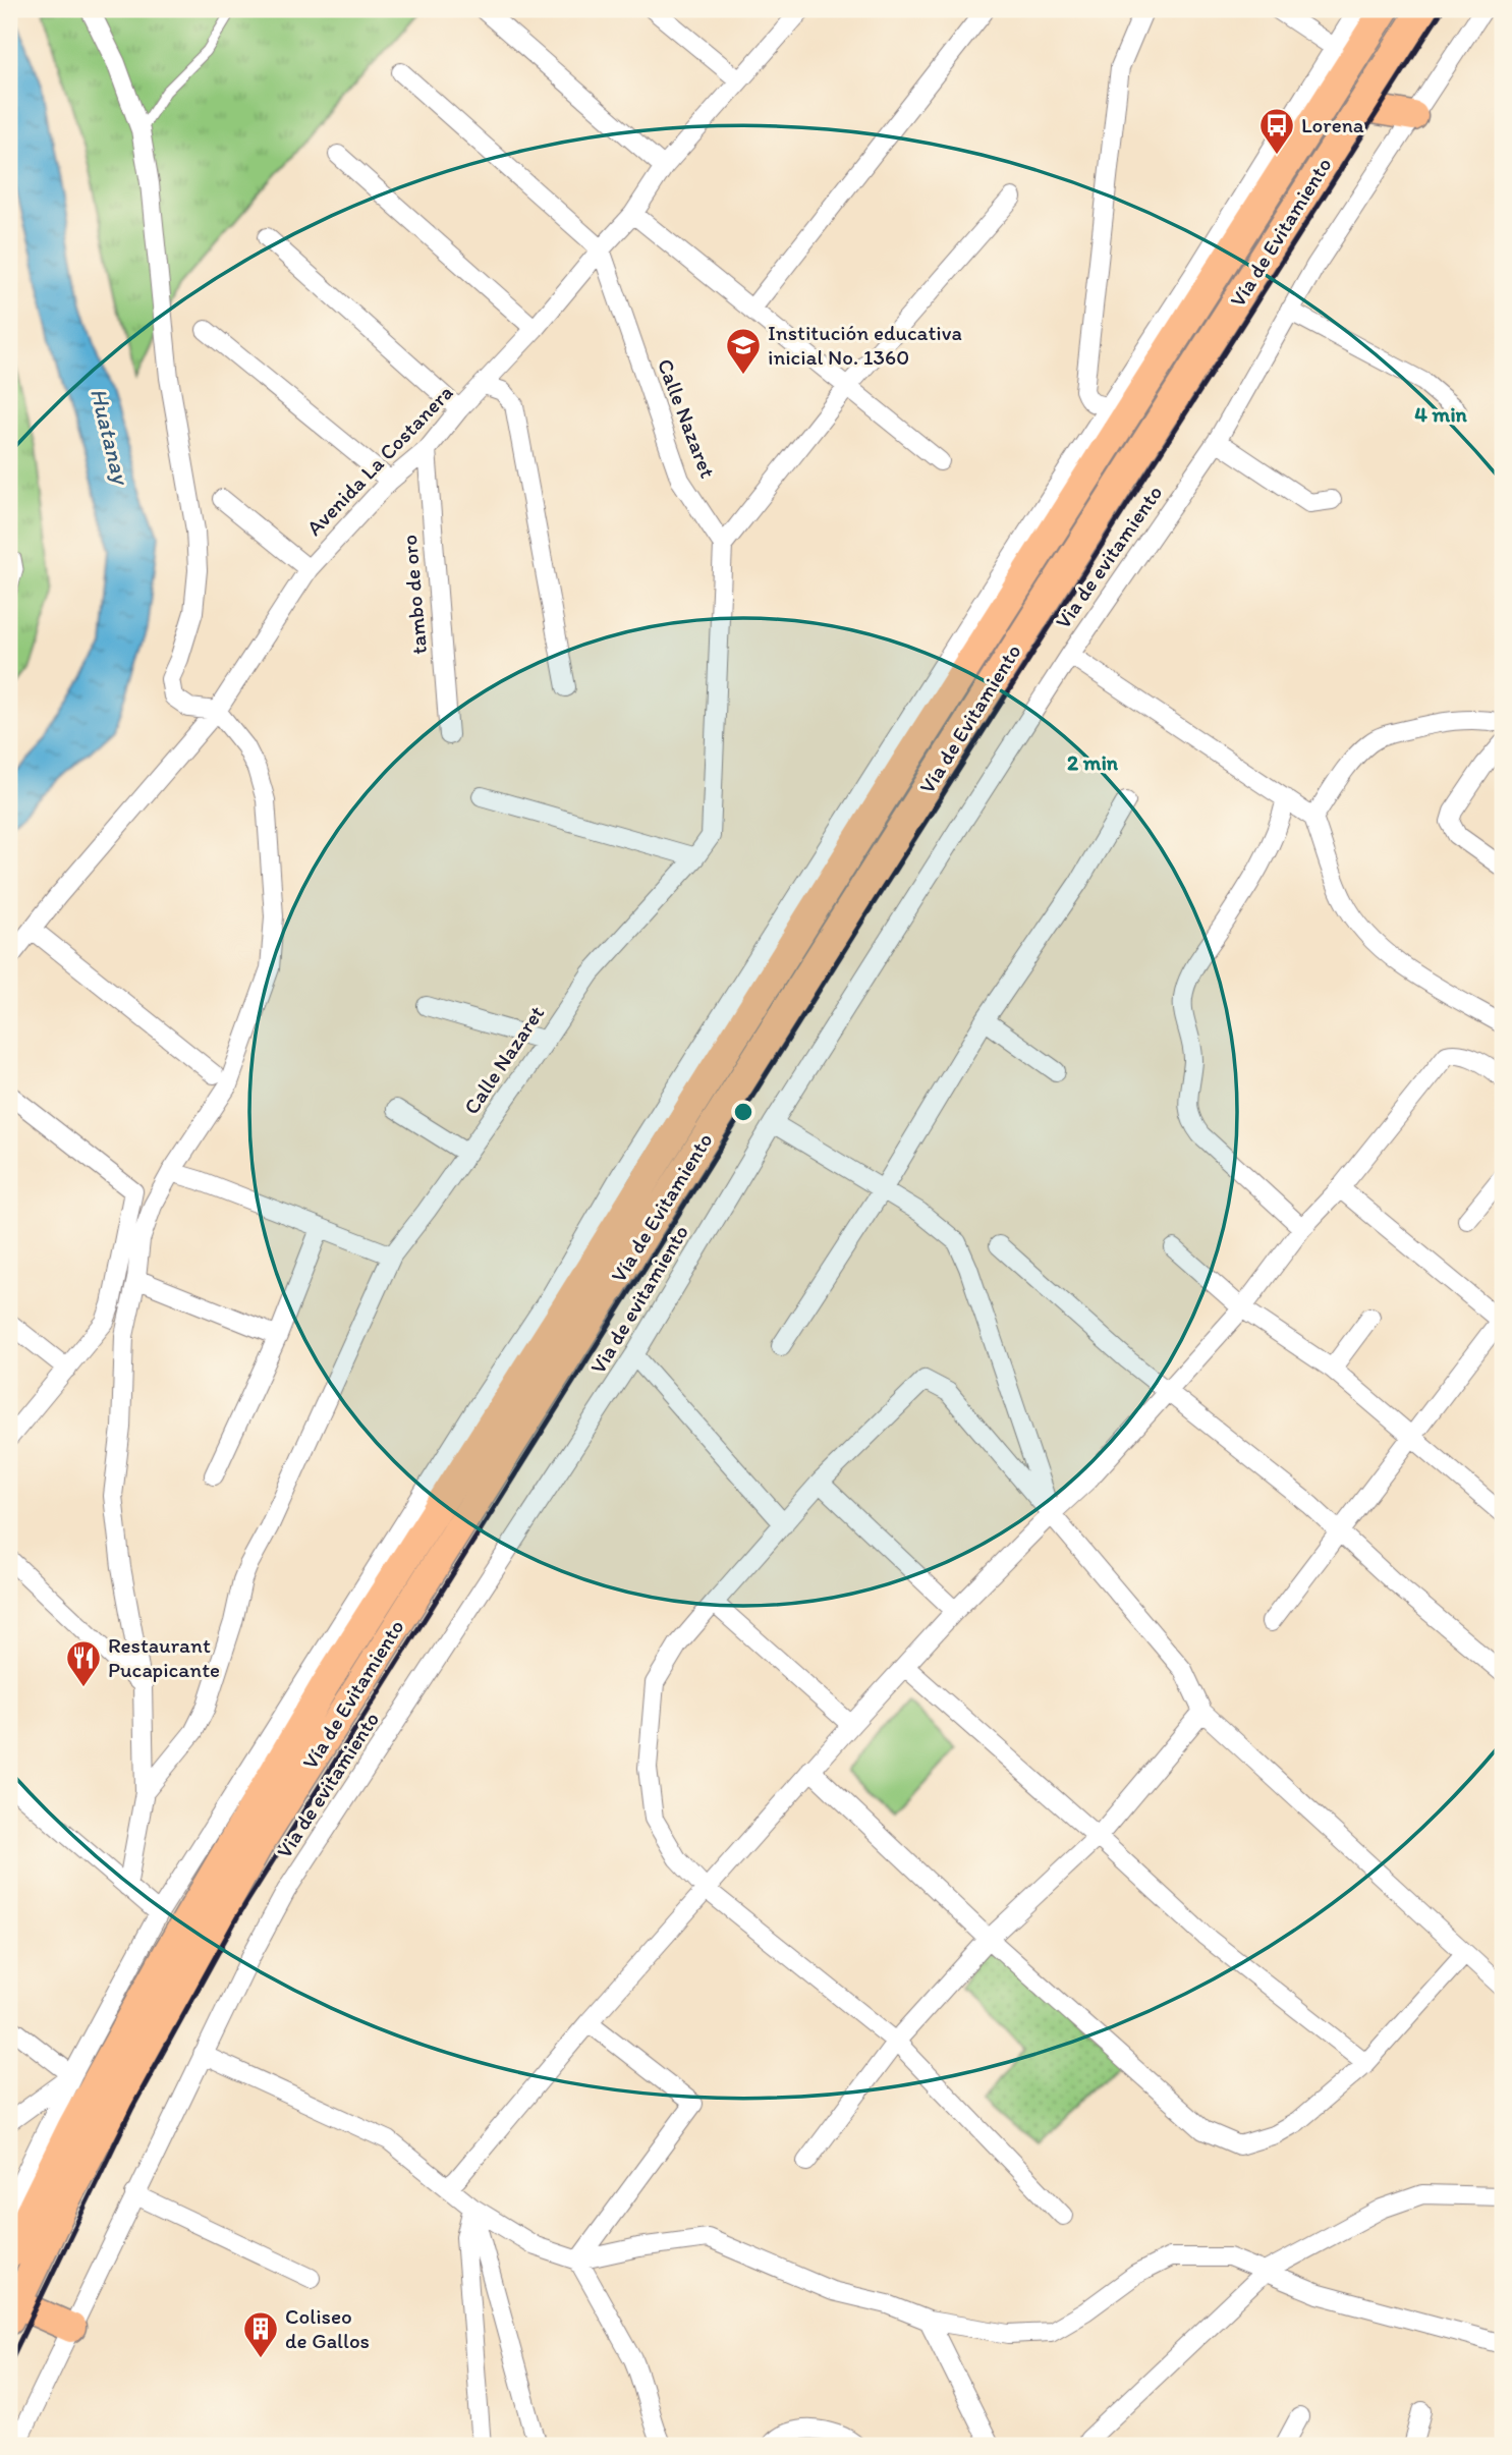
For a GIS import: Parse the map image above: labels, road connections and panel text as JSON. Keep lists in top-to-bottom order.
{
  "streets": {
    "highway": ["Vía de Evitamiento"],
    "street": [
      "Calle Nazaret",
      "Avenida La Costanera",
      "Via de evitamiento",
      "tambo de oro"
    ]
  },
  "crossings": [
    ["Calle Nazaret", "Avenida La Costanera"],
    ["Avenida La Costanera", "tambo de oro"]
  ],
  "water": ["Huatanay"],
  "places": {
    "bus stop": ["Lorena"],
    "school or university": ["Institución educativa inicial No. 1360"],
    "restaurant": ["Restaurant Pucapicante"],
    "building": ["Coliseo de Gallos"]
  },
  "rings": ["4 min", "2 min"]
}
